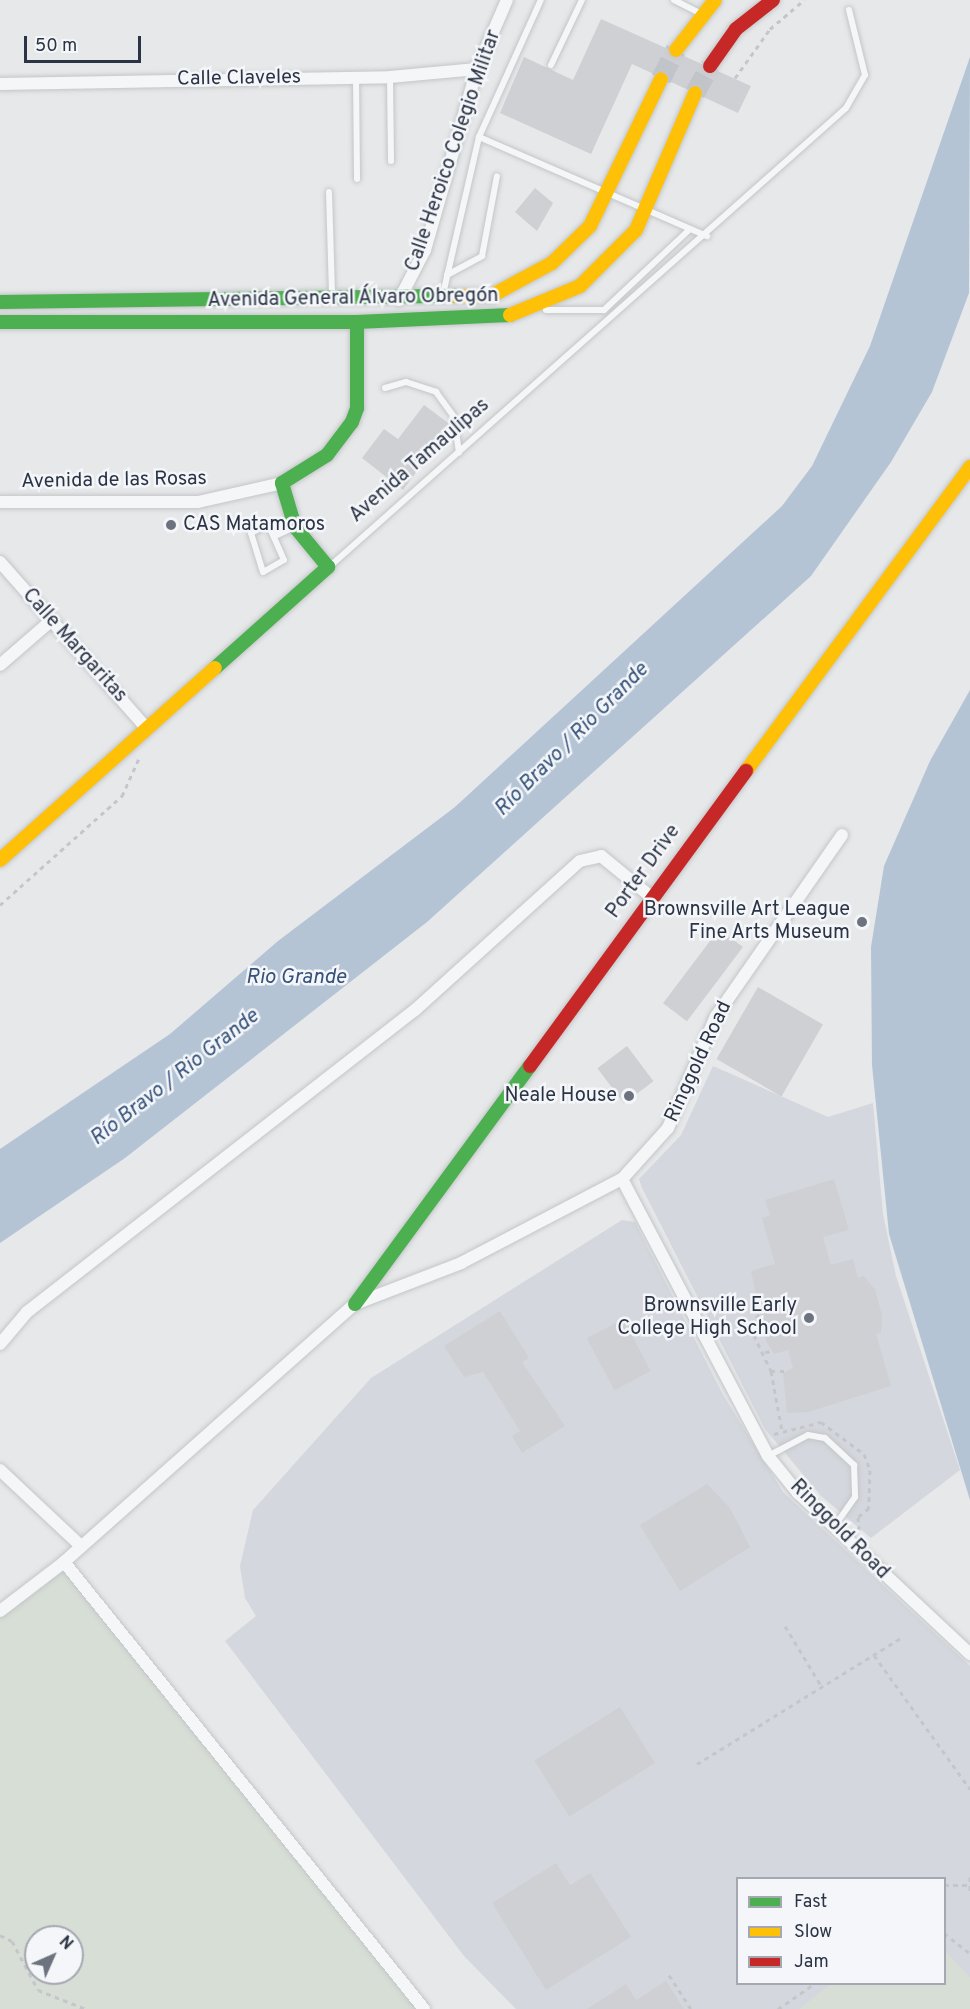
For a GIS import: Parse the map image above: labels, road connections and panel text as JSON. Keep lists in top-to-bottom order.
{
  "streets": {
    "main road": [
      "Avenida General Álvaro Obregón",
      "Avenida Tamaulipas",
      "Avenida de las Rosas",
      "Porter Drive"
    ],
    "street": [
      "Calle Claveles",
      "Calle Heroico Colegio Militar",
      "Calle Margaritas",
      "Ringgold Road"
    ]
  },
  "crossings": [
    ["Calle Claveles", "Calle Heroico Colegio Militar"],
    ["Calle Heroico Colegio Militar", "Avenida General Álvaro Obregón"],
    ["Avenida General Álvaro Obregón", "Avenida de las Rosas"],
    ["Avenida Tamaulipas", "Calle Margaritas"]
  ],
  "water": ["Río Bravo / Rio Grande", "Rio Grande"],
  "places": [
    "CAS Matamoros",
    "Brownsville Art League Fine Arts Museum",
    "Neale House",
    "Brownsville Early College High School"
  ],
  "legend": ["Fast", "Slow", "Jam"],
  "scale_bar": "50 m",
  "north": "top right"
}
